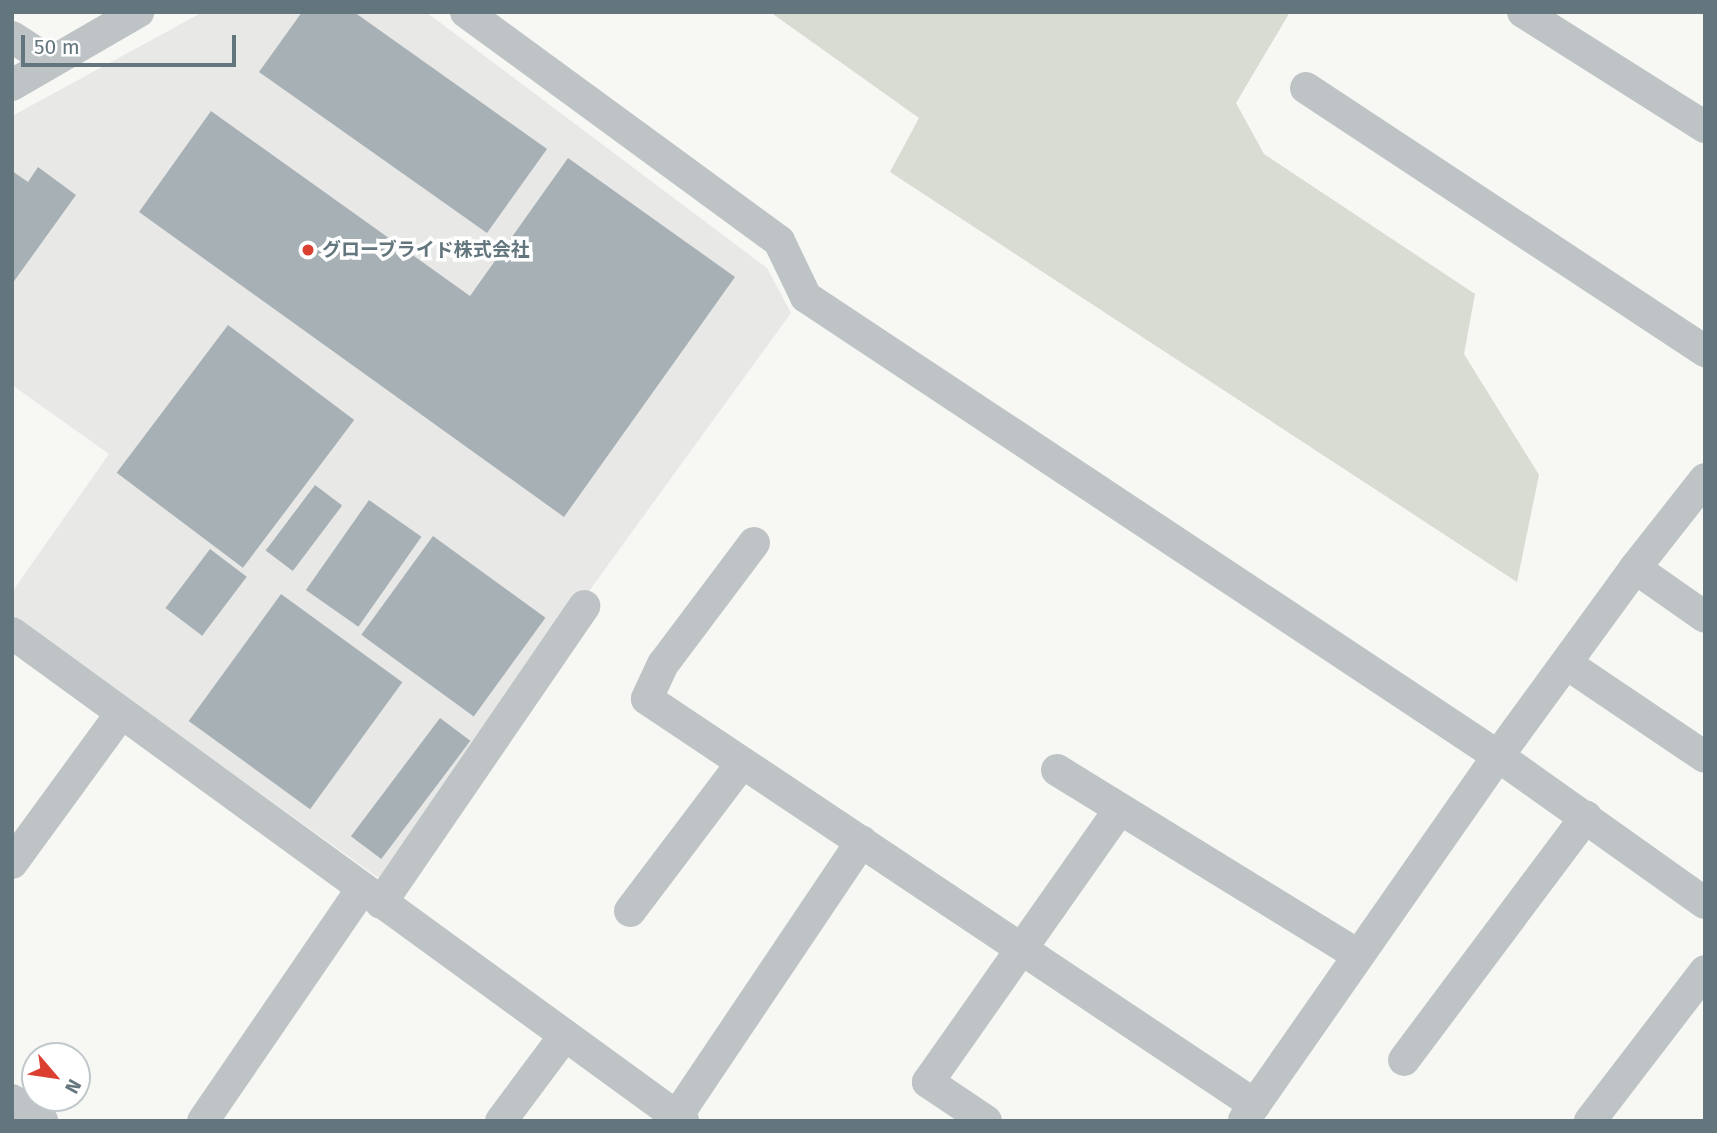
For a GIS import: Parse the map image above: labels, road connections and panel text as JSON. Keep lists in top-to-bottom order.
{
  "places": ["グローブライド株式会社"],
  "scale_bar": "50 m",
  "north": "bottom right"
}
